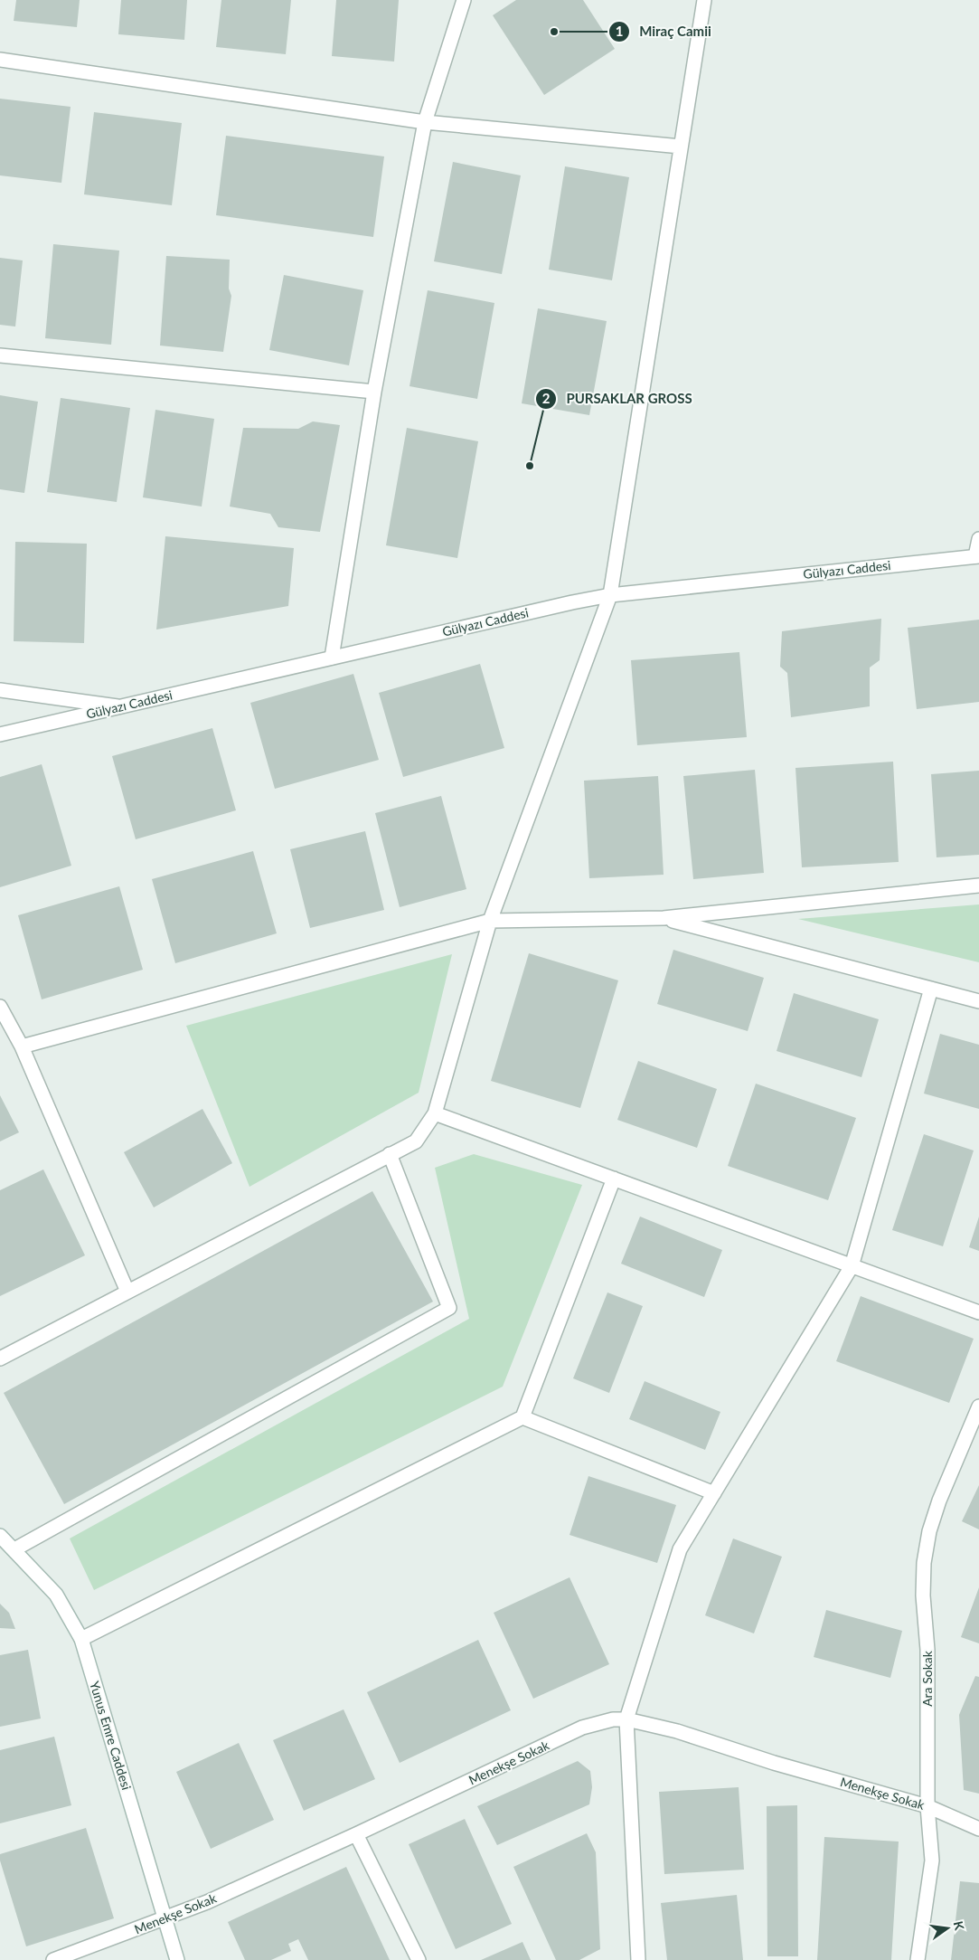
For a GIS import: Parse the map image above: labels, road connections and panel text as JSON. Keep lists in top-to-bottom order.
{
  "streets": {
    "street": [
      "Gülyazı Caddesi",
      "Ara Sokak",
      "Yunus Emre Caddesi",
      "Menekşe Sokak"
    ]
  },
  "crossings": [
    ["Ara Sokak", "Menekşe Sokak"],
    ["Yunus Emre Caddesi", "Menekşe Sokak"]
  ],
  "places": ["Miraç Camii", "PURSAKLAR GROSS"],
  "north": "right"
}
